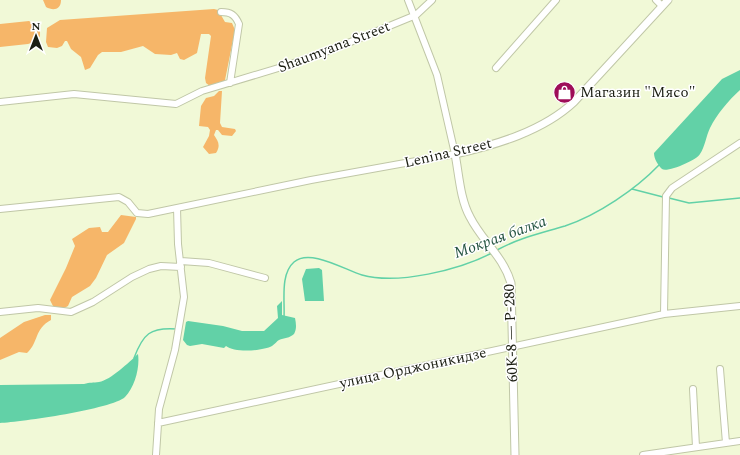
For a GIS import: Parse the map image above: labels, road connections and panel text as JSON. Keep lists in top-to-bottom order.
{
  "streets": {
    "street": [
      "Shaumyana Street",
      "Lenina Street",
      "60К-8 — Р-280",
      "улица Орджоникидзе"
    ]
  },
  "crossings": [
    ["Lenina Street", "60К-8 — Р-280"],
    ["60К-8 — Р-280", "улица Орджоникидзе"]
  ],
  "water": ["Мокрая балка"],
  "places": {
    "shop": ["Магазин \"Мясо\""]
  },
  "north": "top"
}
